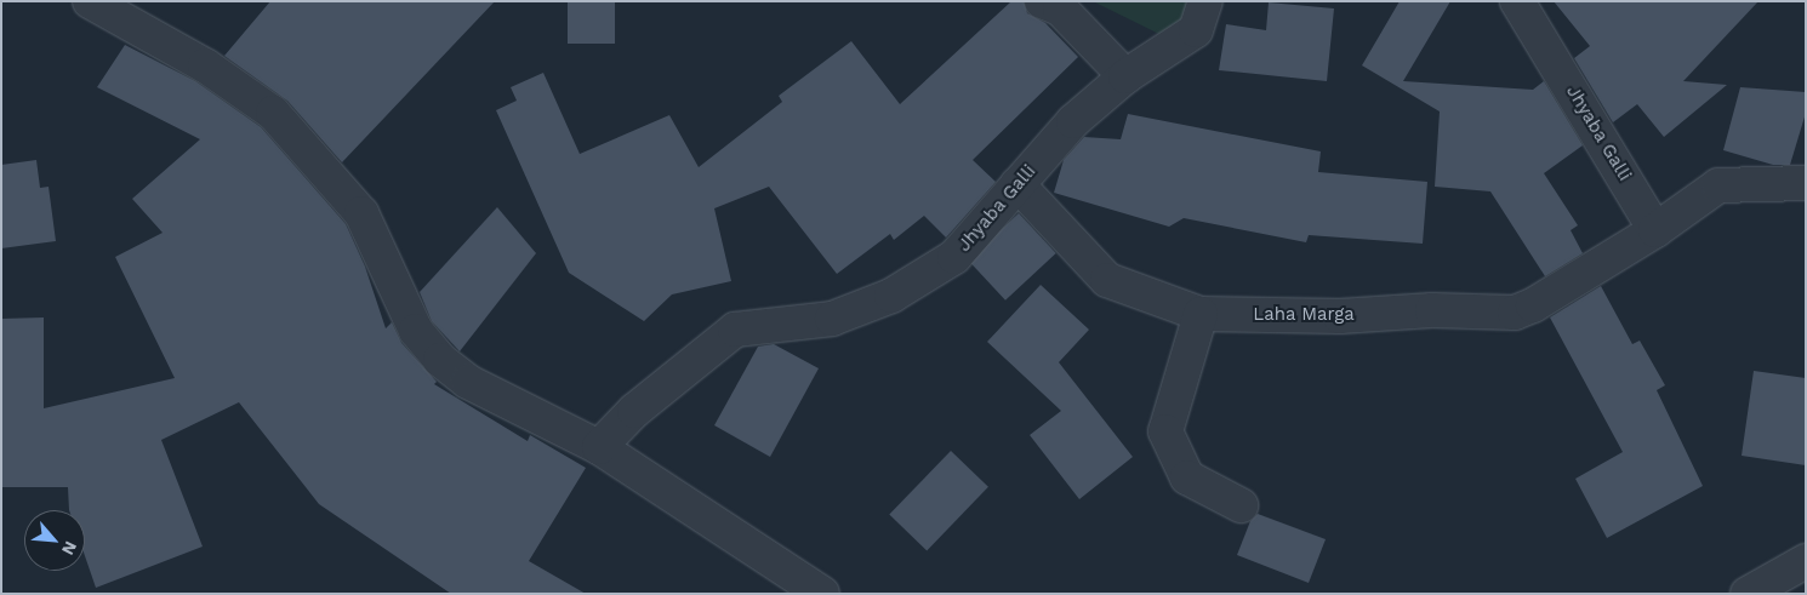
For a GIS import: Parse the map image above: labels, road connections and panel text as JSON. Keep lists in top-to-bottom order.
{
  "streets": {
    "street": ["Jhyaba Galli", "Laha Marga"]
  },
  "crossings": [
    ["Jhyaba Galli", "Laha Marga"]
  ],
  "north": "bottom right"
}
